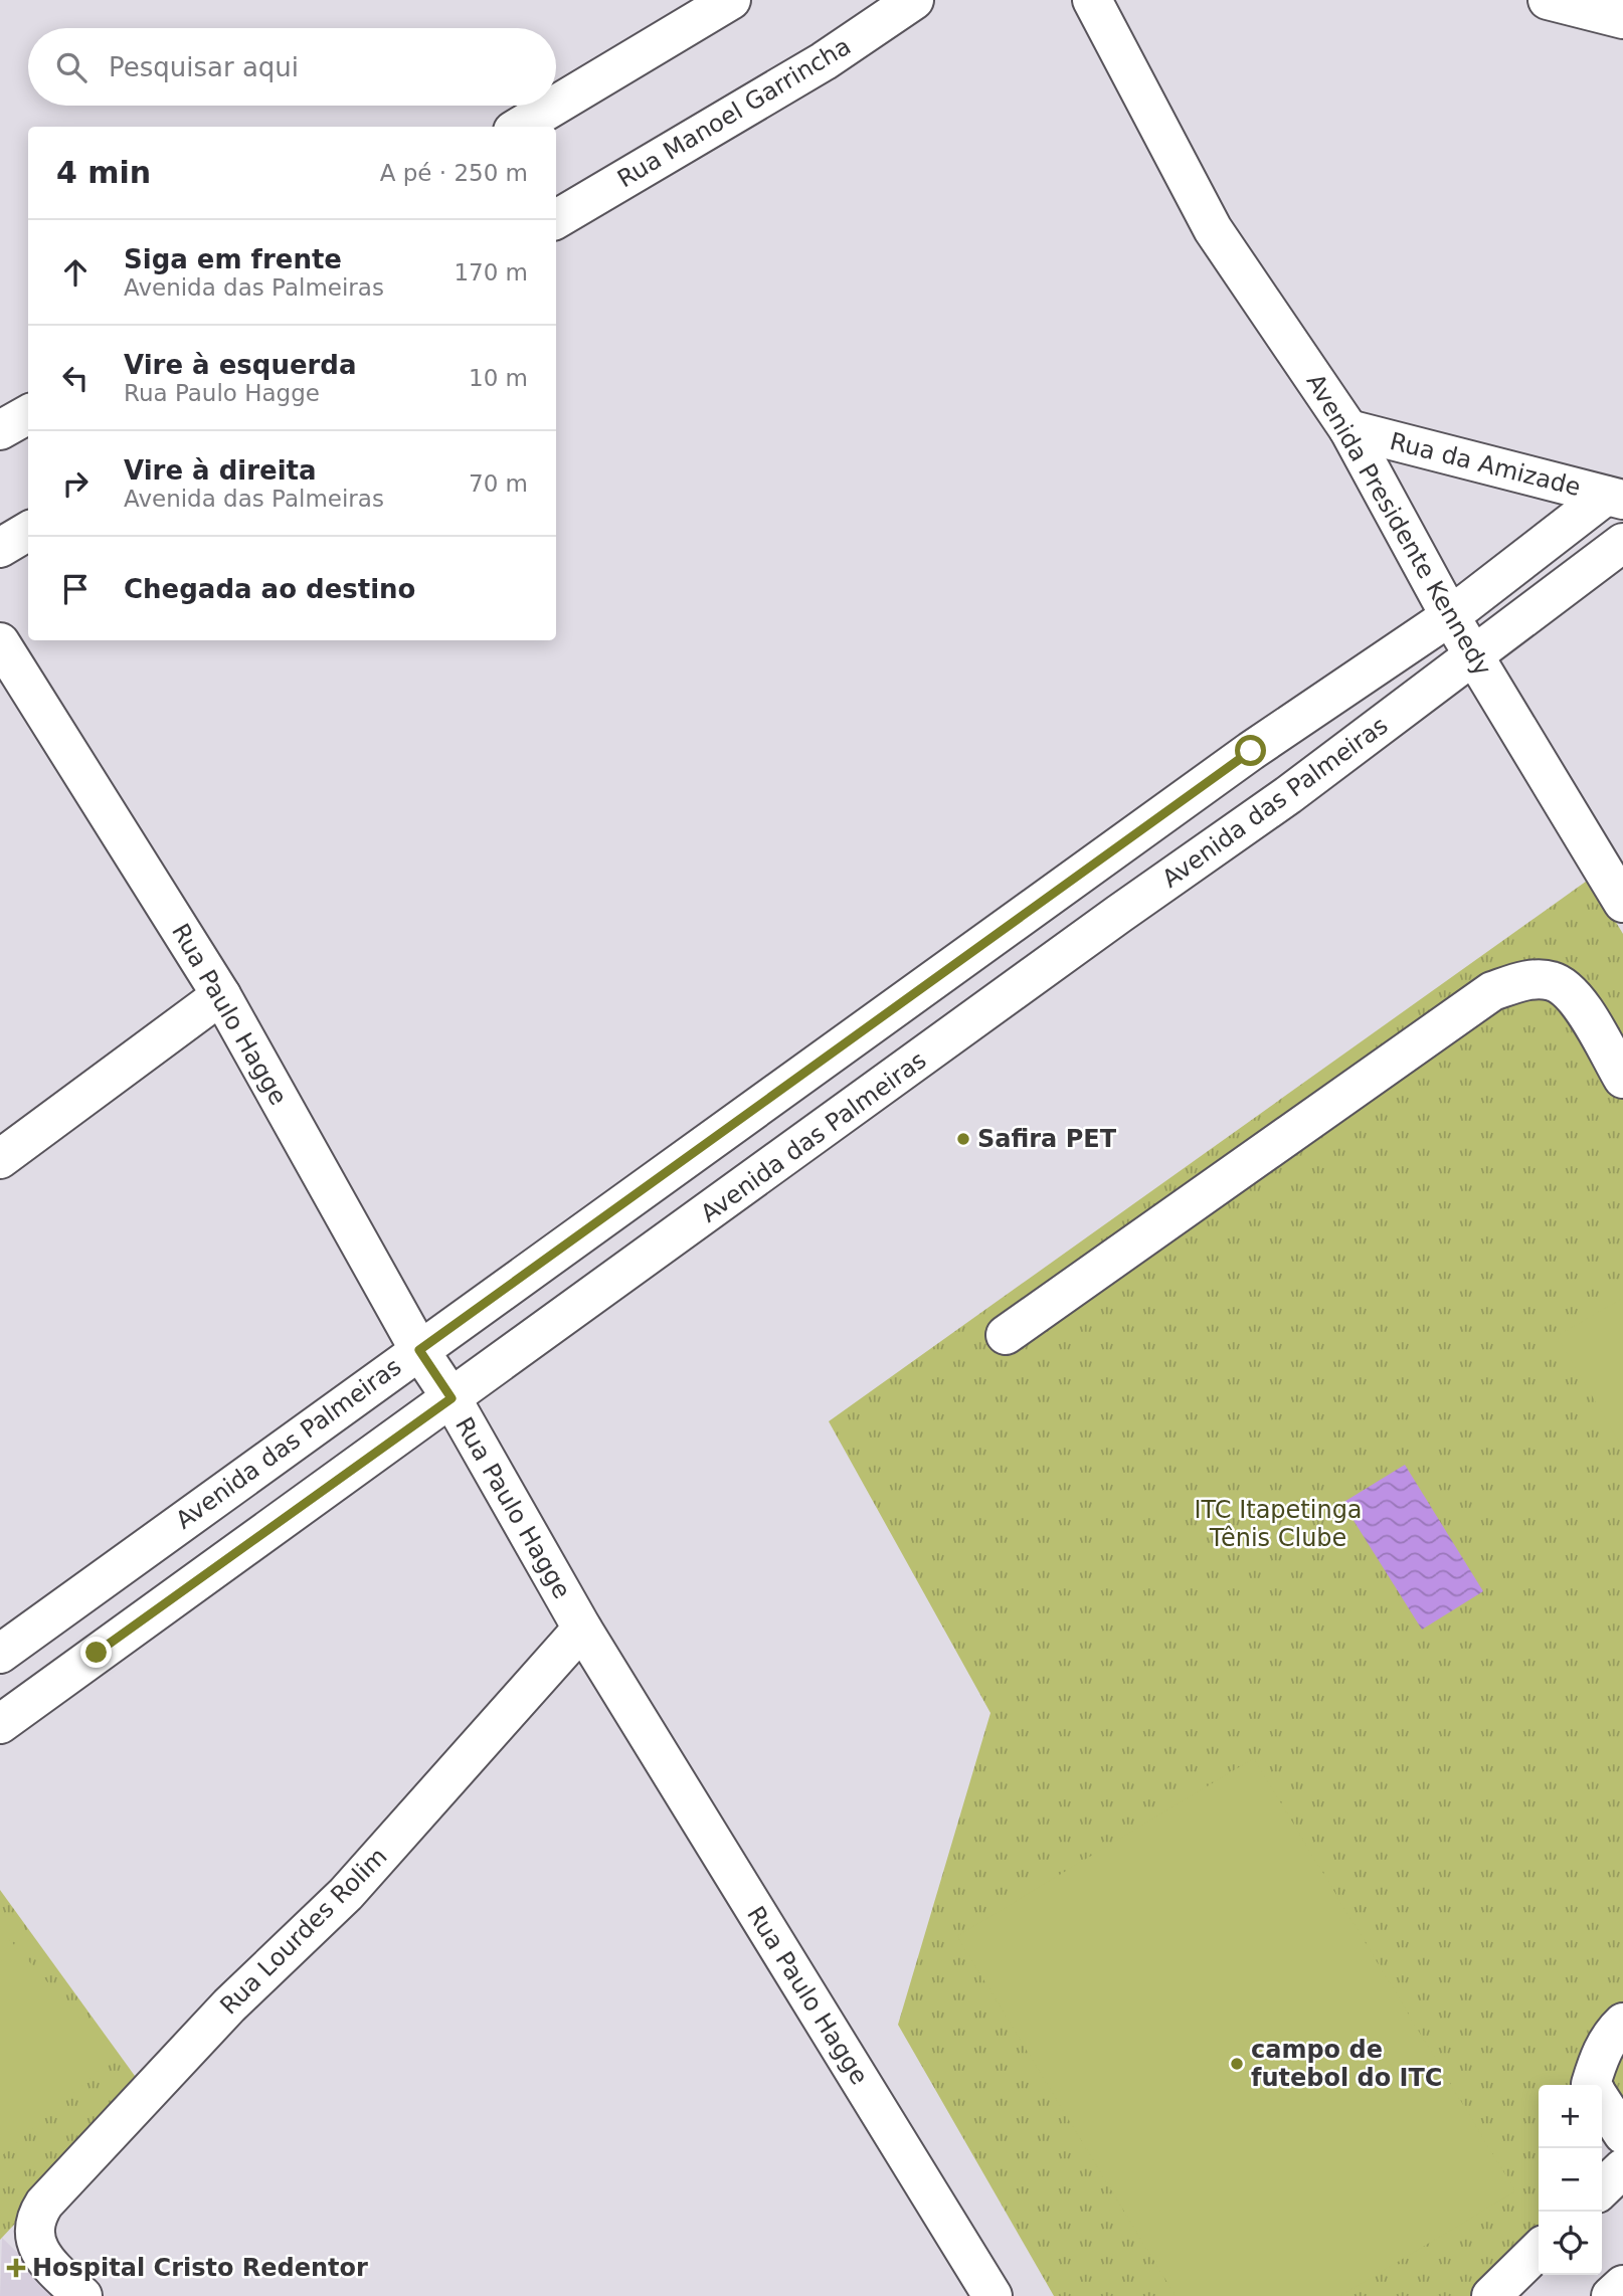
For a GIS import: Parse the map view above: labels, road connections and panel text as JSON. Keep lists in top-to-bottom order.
{
  "streets": {
    "street": [
      "Rua Manoel Garrincha",
      "Rua da Amizade",
      "Avenida Presidente Kennedy",
      "Avenida das Palmeiras",
      "Rua Paulo Hagge",
      "Rua Lourdes Rolim"
    ]
  },
  "crossings": [
    ["Rua da Amizade", "Avenida Presidente Kennedy"],
    ["Rua da Amizade", "Avenida das Palmeiras"],
    ["Avenida Presidente Kennedy", "Avenida das Palmeiras"],
    ["Avenida das Palmeiras", "Rua Paulo Hagge"],
    ["Rua Paulo Hagge", "Rua Lourdes Rolim"]
  ],
  "parks": ["ITC Itapetinga Tênis Clube"],
  "places": {
    "other": ["Safira PET", "campo de futebol do ITC"],
    "health": ["Hospital Cristo Redentor"]
  },
  "page": {
    "search": "Pesquisar aqui",
    "heading": ["4 min", "A pé · 250 m"],
    "list": [
      ["Siga em frente", "Avenida das Palmeiras", "170 m"],
      ["Vire à esquerda", "Rua Paulo Hagge", "10 m"],
      ["Vire à direita", "Avenida das Palmeiras", "70 m"],
      "Chegada ao destino"
    ],
    "map_buttons": ["+", "−"]
  }
}
